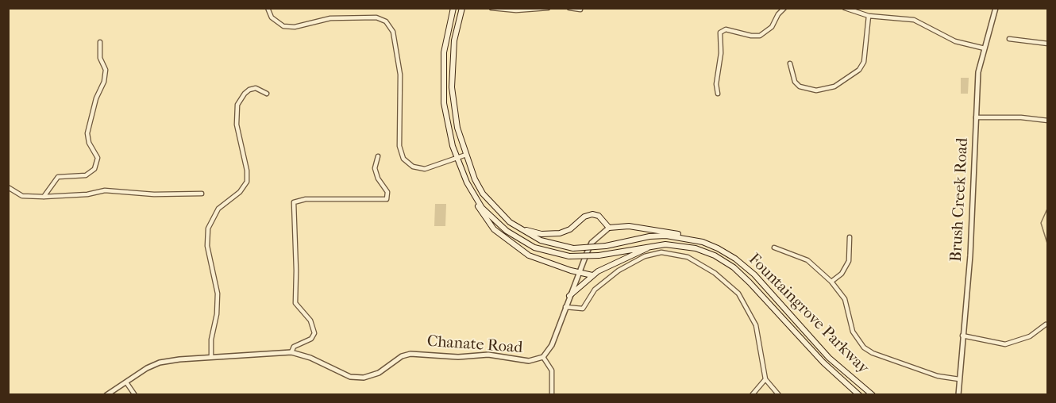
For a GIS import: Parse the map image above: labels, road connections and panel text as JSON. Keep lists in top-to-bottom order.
{
  "streets": {
    "main road": ["Fountaingrove Parkway"],
    "street": ["Brush Creek Road", "Chanate Road"]
  }
}
